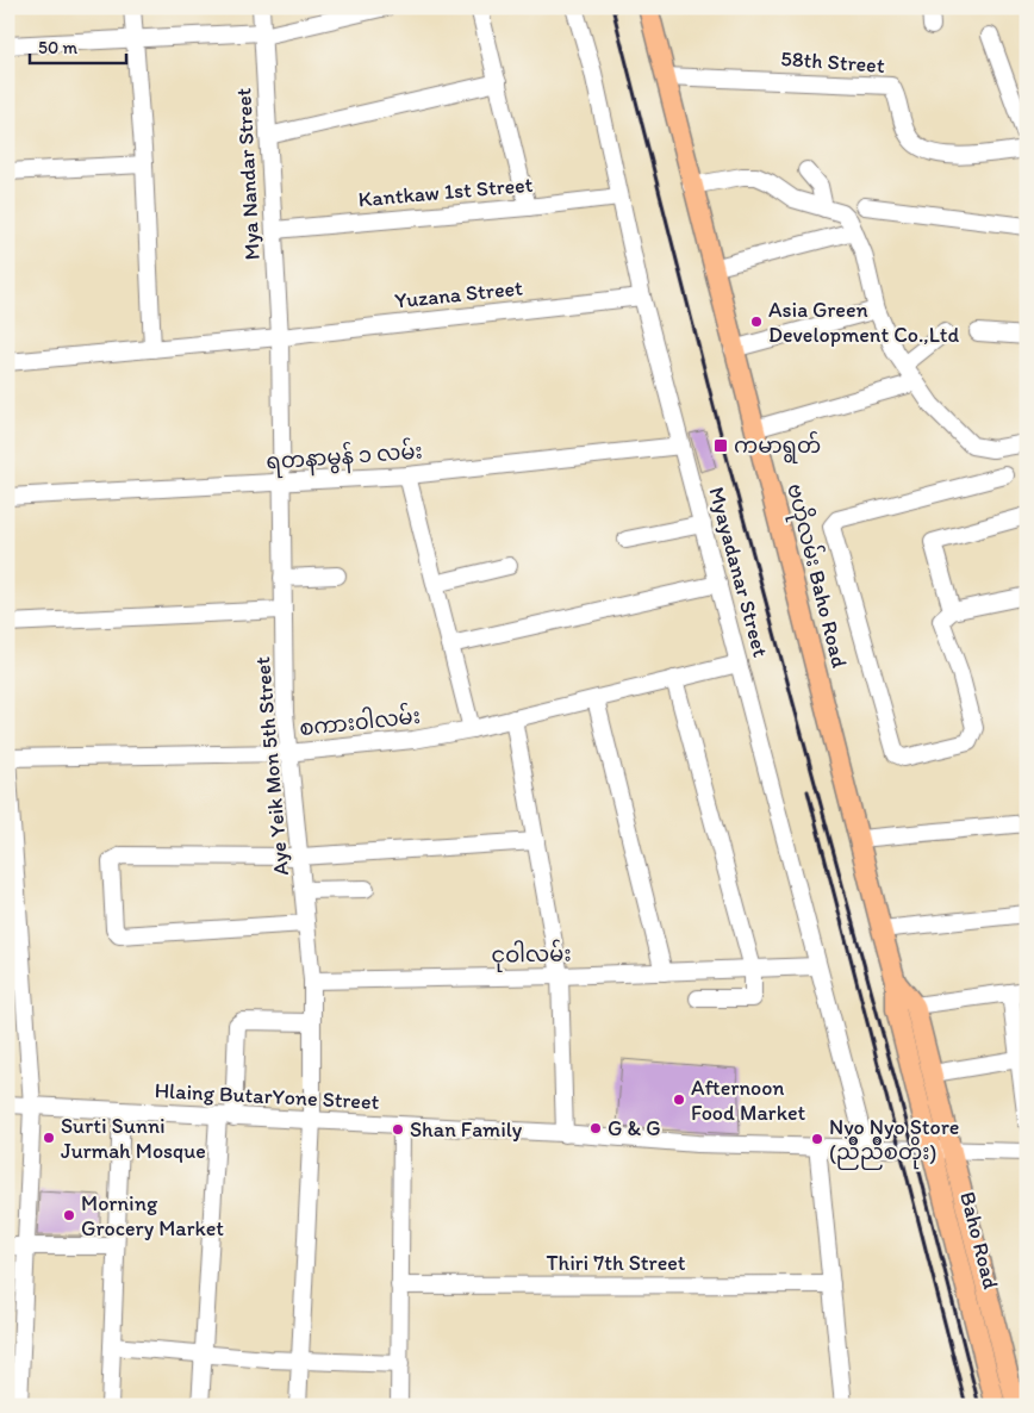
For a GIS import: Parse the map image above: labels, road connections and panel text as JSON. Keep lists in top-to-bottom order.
{
  "streets": {
    "main road": ["ဗဟိုလမ်း Baho Road", "Baho Road"],
    "street": [
      "58th Street",
      "Mya Nandar Street",
      "Kantkaw 1st Street",
      "Yuzana Street",
      "ရတနာမွန် ၁ လမ်း",
      "Myayadanar Street",
      "စကား၀ါလမ်း",
      "Aye Yeik Mon 5th Street",
      "ငုဝါလမ်း",
      "Hlaing ButarYone Street",
      "Thiri 7th Street"
    ]
  },
  "crossings": [
    ["58th Street", "ဗဟိုလမ်း Baho Road"],
    ["Mya Nandar Street", "Kantkaw 1st Street"],
    ["Mya Nandar Street", "Yuzana Street"],
    ["Mya Nandar Street", "Aye Yeik Mon 5th Street"],
    ["Kantkaw 1st Street", "Myayadanar Street"],
    ["Yuzana Street", "Myayadanar Street"],
    ["Yuzana Street", "Aye Yeik Mon 5th Street"],
    ["ရတနာမွန် ၁ လမ်း", "Myayadanar Street"],
    ["ရတနာမွန် ၁ လမ်း", "Aye Yeik Mon 5th Street"],
    ["Myayadanar Street", "စကား၀ါလမ်း"],
    ["Myayadanar Street", "ငုဝါလမ်း"],
    ["Myayadanar Street", "Hlaing ButarYone Street"],
    ["ဗဟိုလမ်း Baho Road", "Hlaing ButarYone Street"],
    ["ဗဟိုလမ်း Baho Road", "Baho Road"],
    ["စကား၀ါလမ်း", "Aye Yeik Mon 5th Street"],
    ["Aye Yeik Mon 5th Street", "ငုဝါလမ်း"],
    ["Aye Yeik Mon 5th Street", "Hlaing ButarYone Street"],
    ["Hlaing ButarYone Street", "Baho Road"]
  ],
  "places": {
    "other": [
      "Asia Green Development Co.,Ltd",
      "Afternoon Food Market",
      "G & G",
      "Shan Family",
      "Surti Sunni Jurmah Mosque",
      "Nyo Nyo Store (ညိဳညိဳစတိုး)",
      "Morning Grocery Market"
    ],
    "transit": ["ကမာရွတ်"]
  },
  "scale_bar": "50 m"
}
